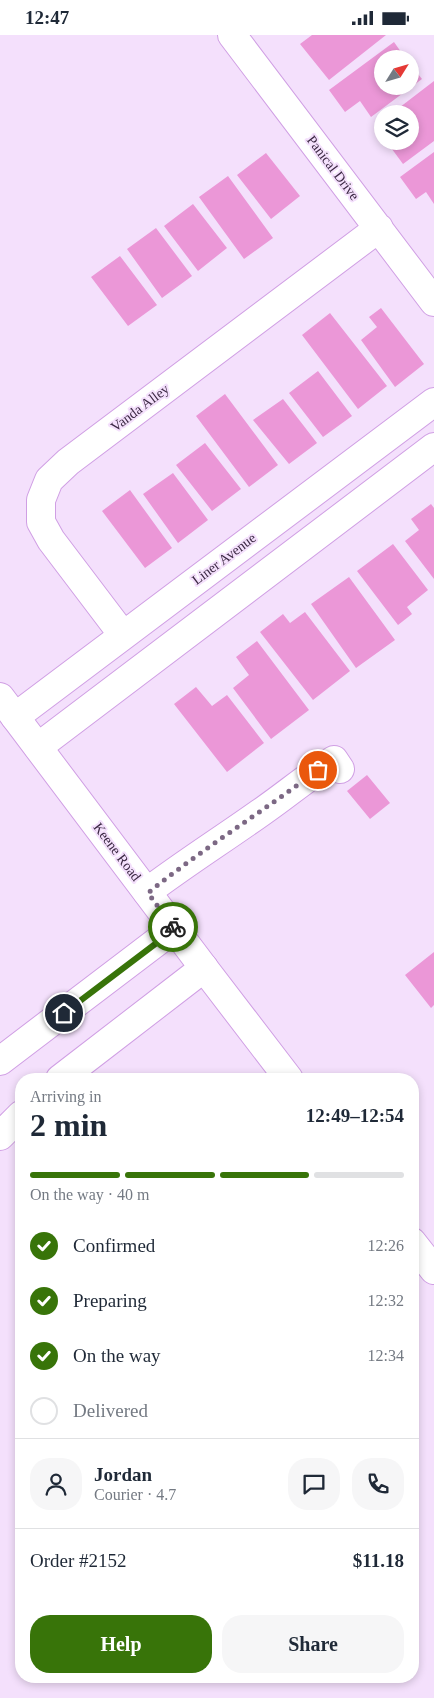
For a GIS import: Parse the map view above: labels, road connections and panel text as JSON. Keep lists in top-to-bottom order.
{
  "streets": {
    "main road": [
      "Panical Drive",
      "Vanda Alley",
      "Liner Avenue",
      "Keene Road"
    ]
  },
  "crossings": [
    ["Panical Drive", "Vanda Alley"],
    ["Vanda Alley", "Liner Avenue"],
    ["Liner Avenue", "Keene Road"]
  ],
  "north": "top right",
  "page": {
    "status": "12:47",
    "heading": ["2 min", "Arriving in", "12:49–12:54"],
    "panel": [
      "Jordan",
      "Courier · 4.7",
      "Order #2152",
      "$11.18"
    ],
    "bar": "On the way · 40 m",
    "list": [
      ["Confirmed", "12:26"],
      ["Preparing", "12:32"],
      ["On the way", "12:34"],
      "Delivered"
    ],
    "buttons": ["Help", "Share"]
  }
}
